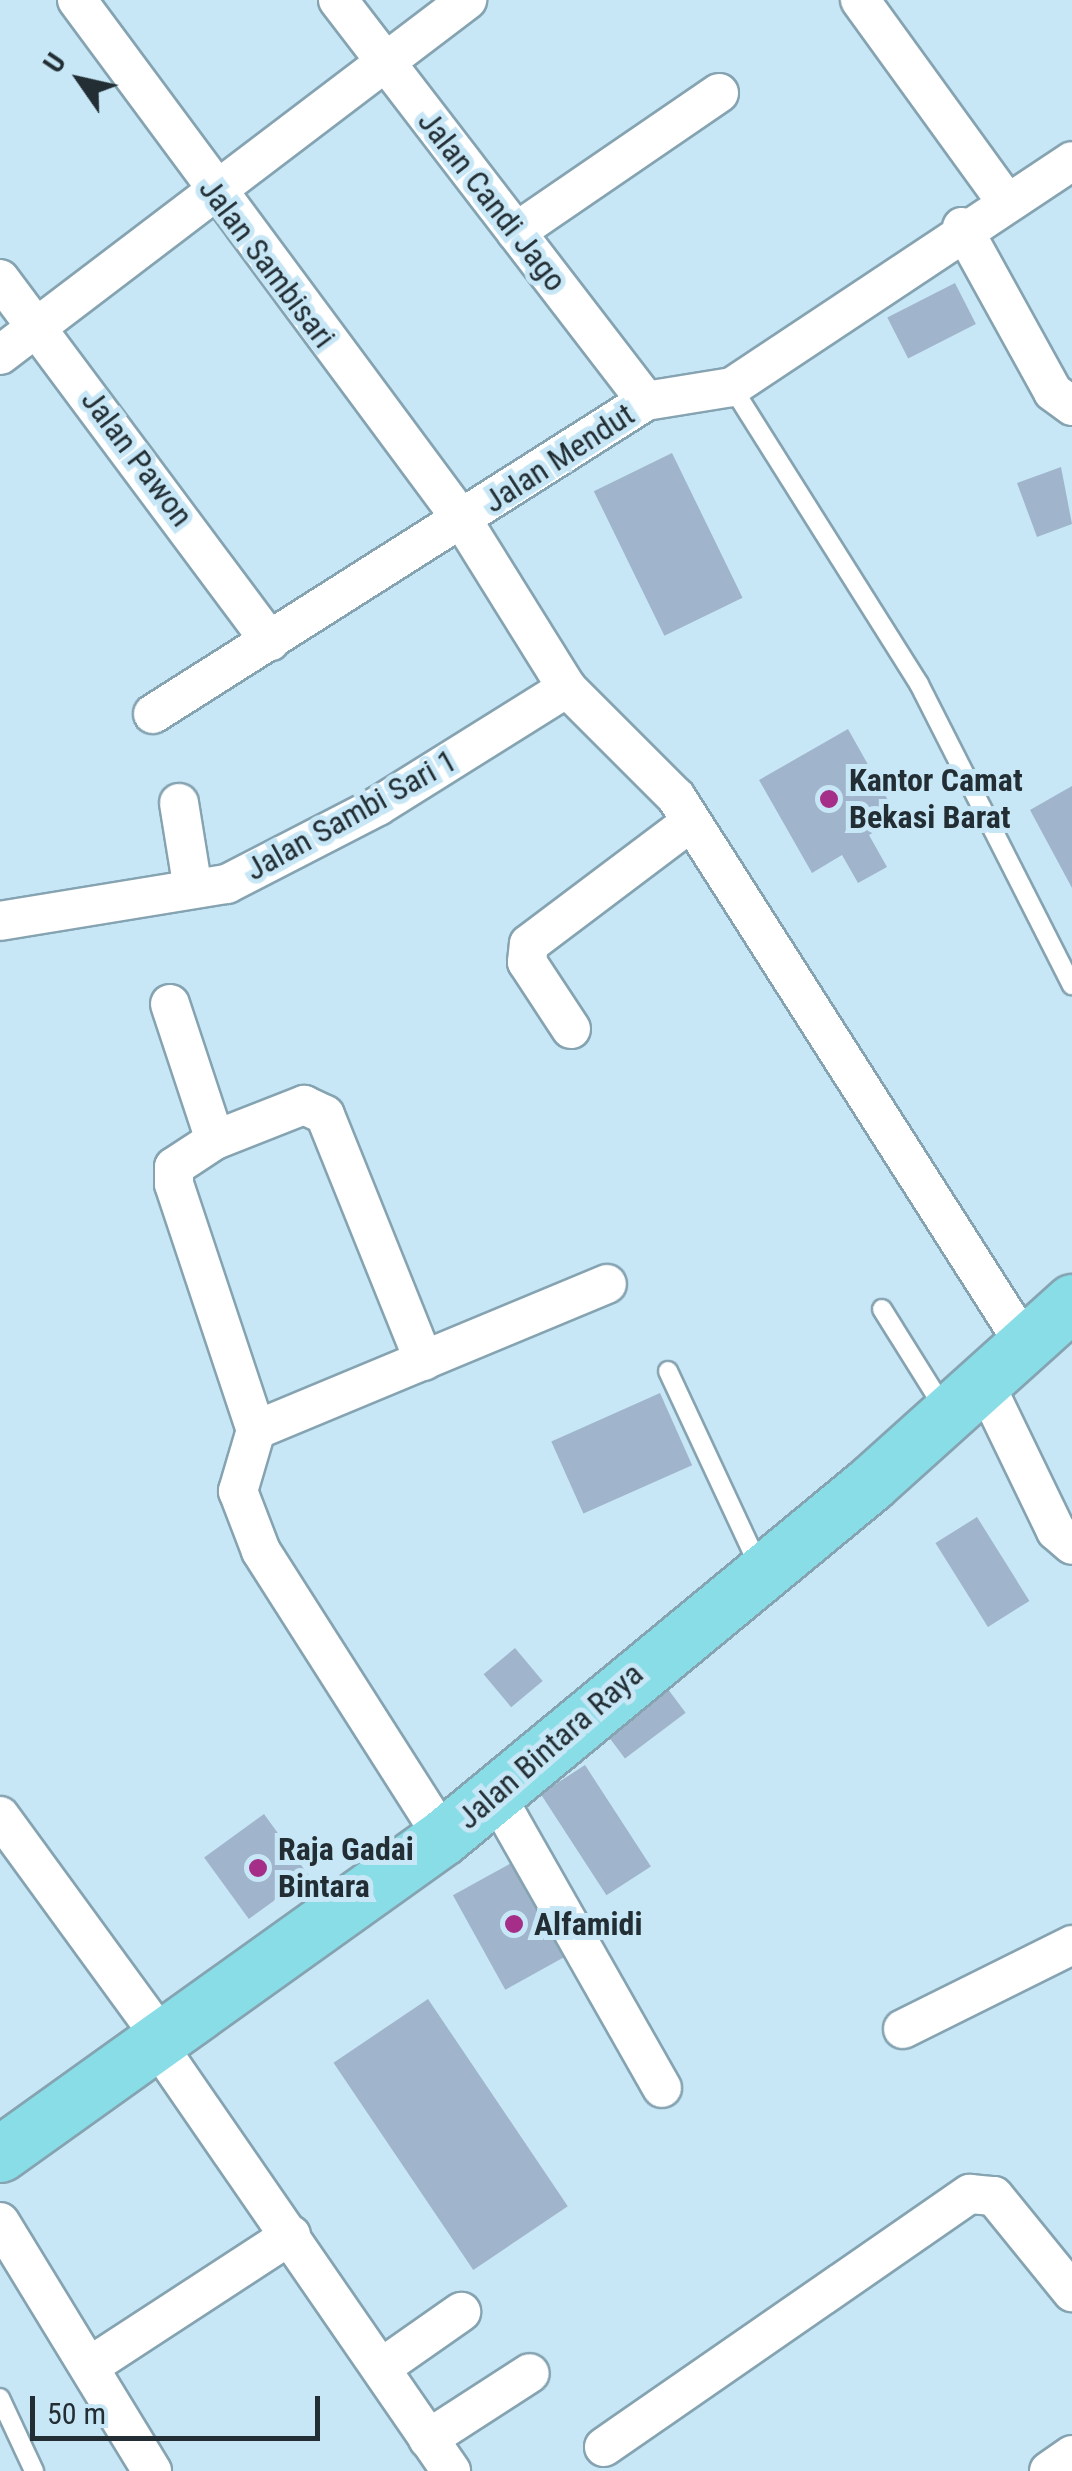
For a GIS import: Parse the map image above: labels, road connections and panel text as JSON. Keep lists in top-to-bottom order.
{
  "streets": {
    "main road": ["Jalan Bintara Raya"],
    "street": [
      "Jalan Candi Jago",
      "Jalan Sambisari",
      "Jalan Pawon",
      "Jalan Mendut",
      "Jalan Sambi Sari 1"
    ]
  },
  "crossings": [
    ["Jalan Candi Jago", "Jalan Mendut"],
    ["Jalan Sambisari", "Jalan Mendut"],
    ["Jalan Sambisari", "Jalan Sambi Sari 1"],
    ["Jalan Sambisari", "Jalan Bintara Raya"],
    ["Jalan Pawon", "Jalan Mendut"]
  ],
  "places": ["Kantor Camat Bekasi Barat", "Raja Gadai Bintara", "Alfamidi"],
  "scale_bar": "50 m",
  "north": "top left"
}
